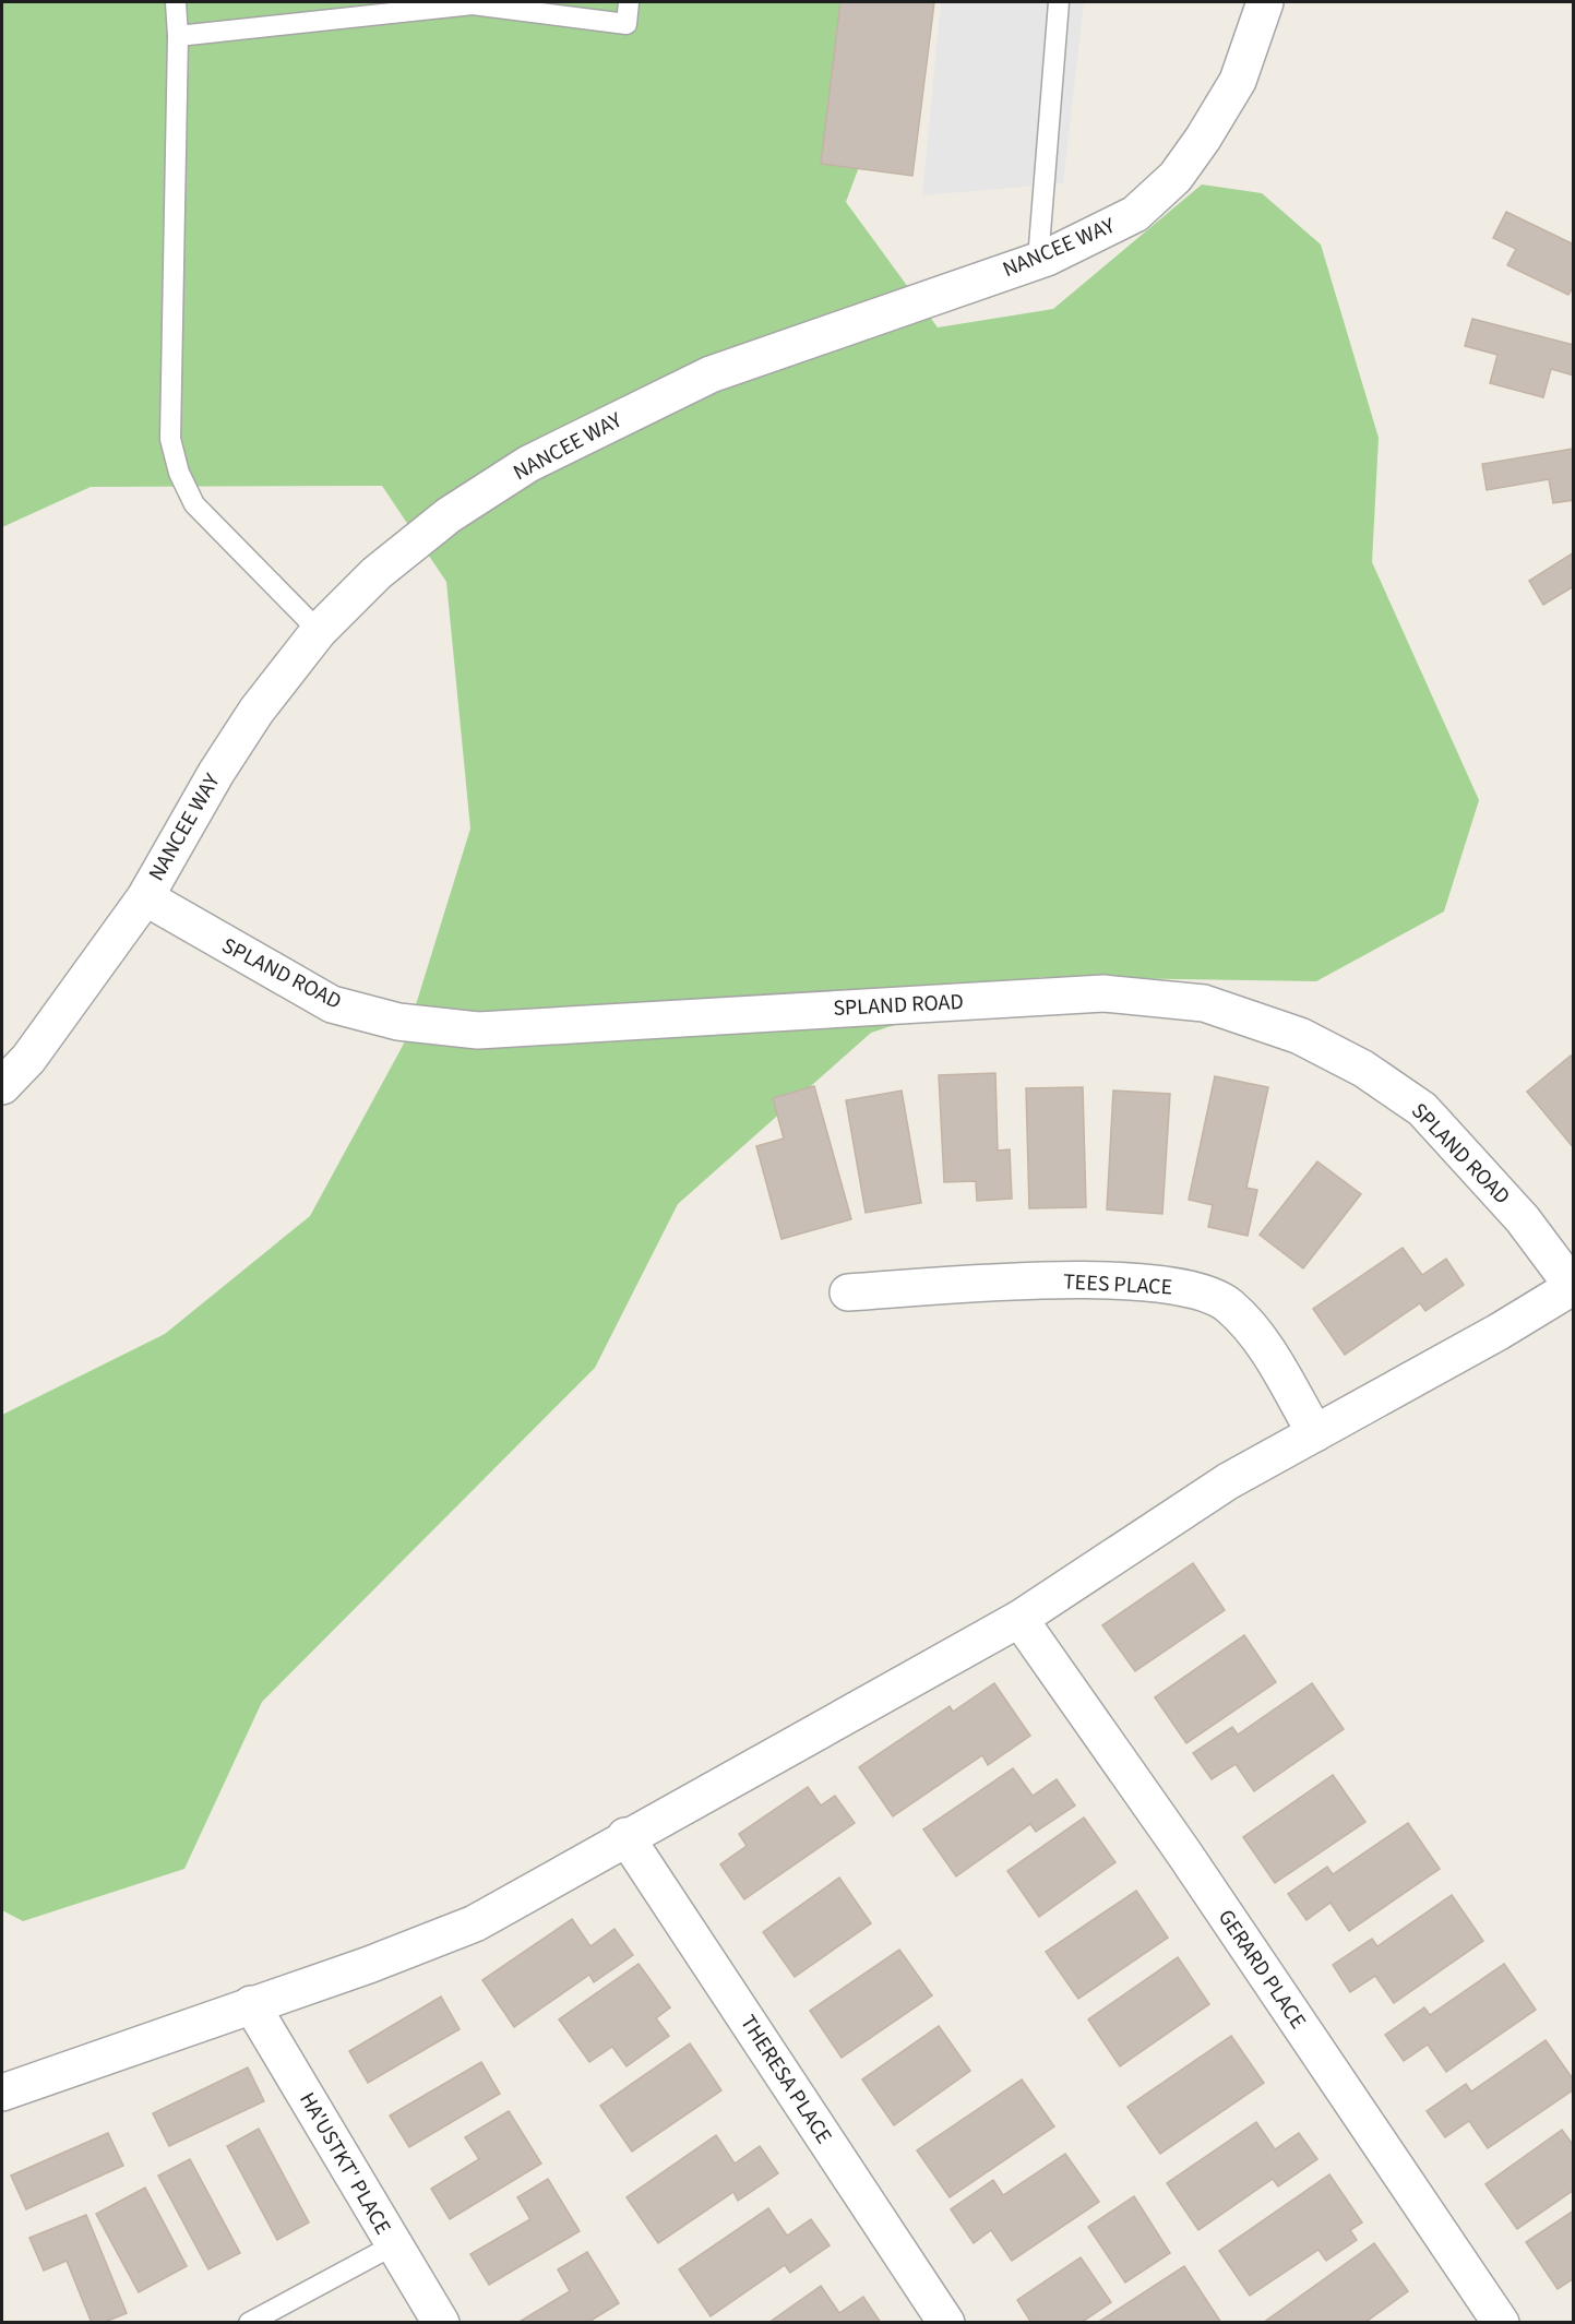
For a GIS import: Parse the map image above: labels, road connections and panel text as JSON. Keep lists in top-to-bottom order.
{
  "streets": {
    "street": [
      "NANCEE WAY",
      "SPLAND ROAD",
      "TEES PLACE",
      "GERARD PLACE",
      "THERESA PLACE",
      "HA'USTKT' PLACE"
    ]
  },
  "crossings": [
    ["NANCEE WAY", "SPLAND ROAD"]
  ]
}
